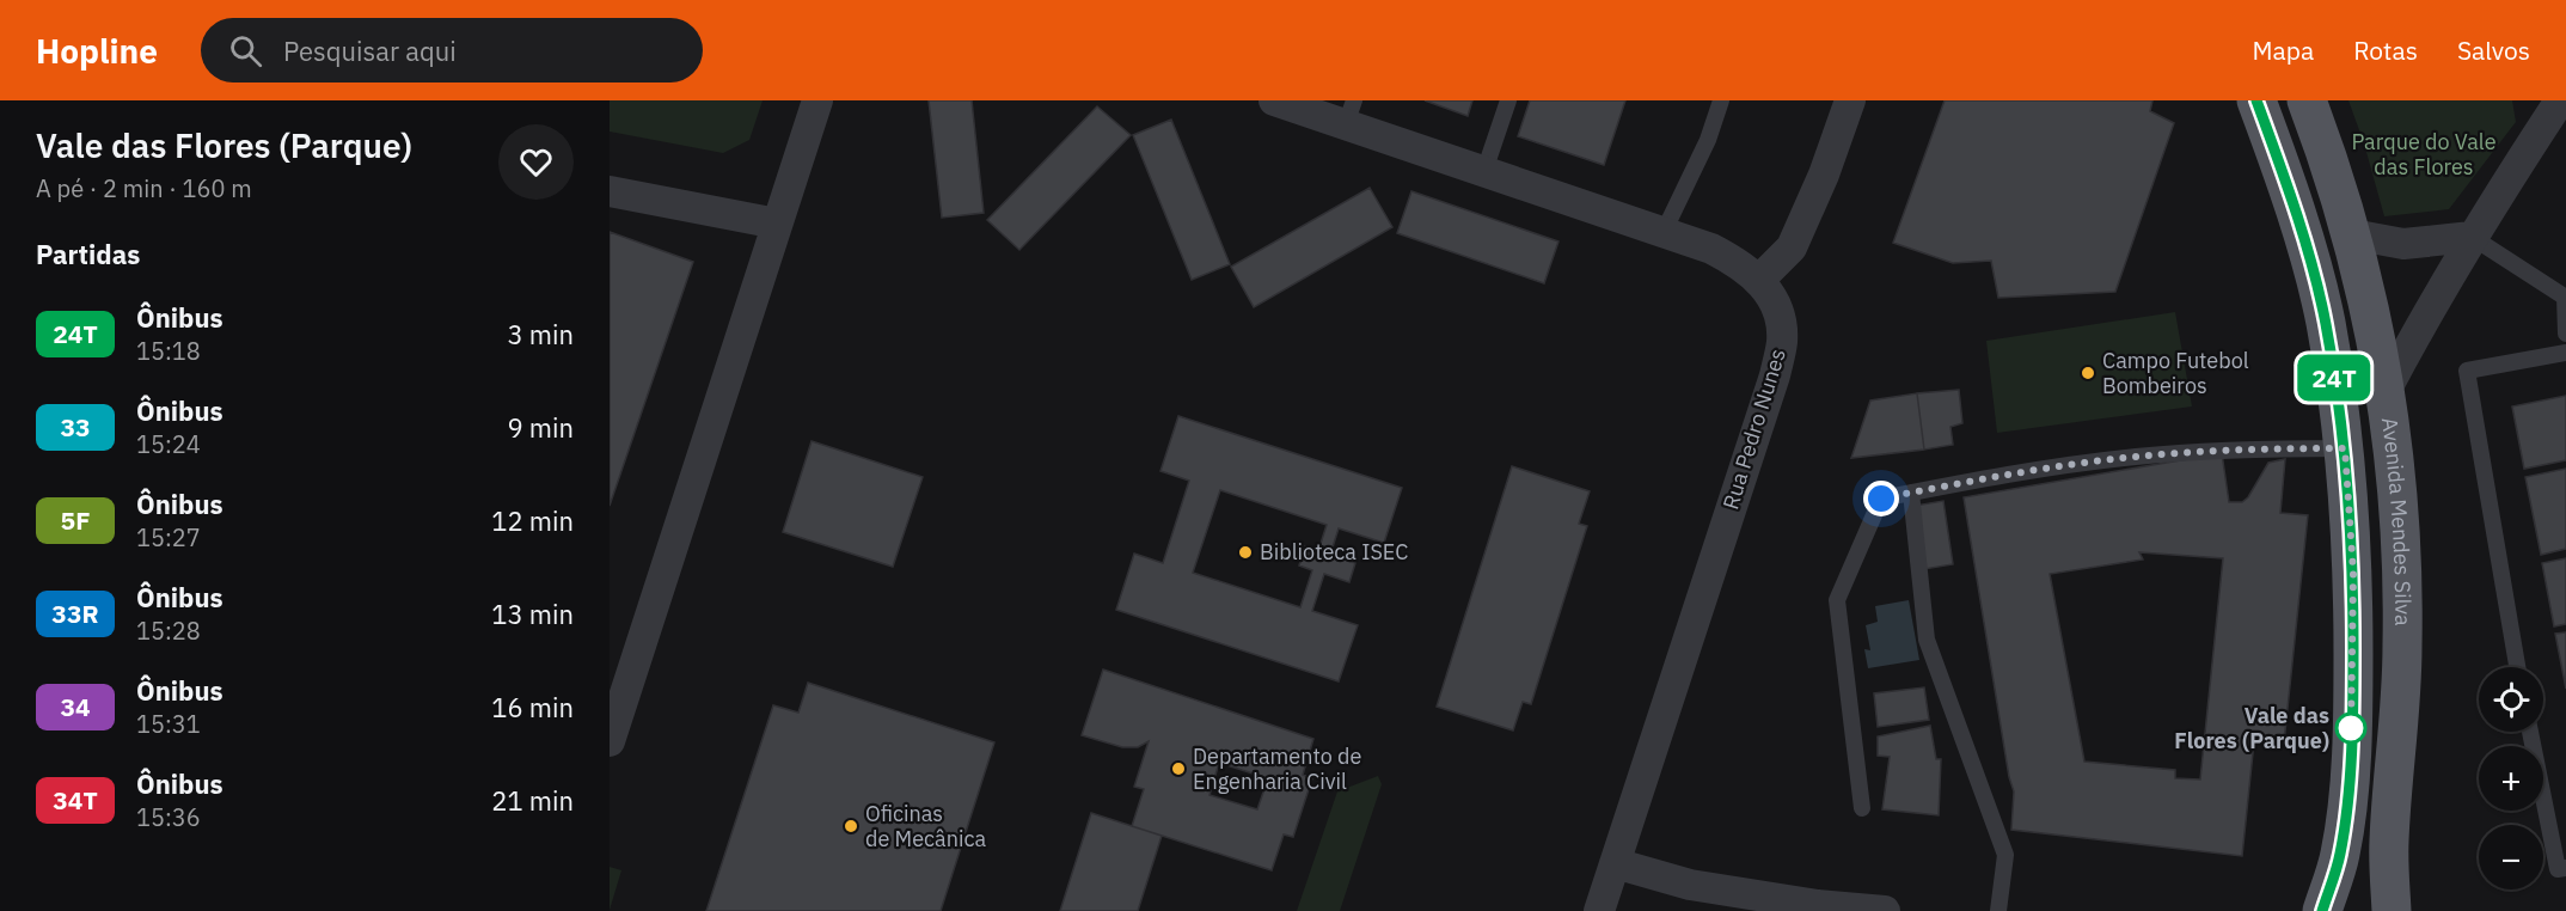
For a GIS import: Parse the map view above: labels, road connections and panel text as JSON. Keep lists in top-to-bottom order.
{
  "streets": {
    "main road": ["Avenida Mendes Silva"],
    "street": ["Rua Pedro Nunes"]
  },
  "parks": ["Parque do Vale das Flores"],
  "places": [
    "Campo Futebol Bombeiros",
    "Biblioteca ISEC",
    "Vale das Flores (Parque)",
    "Departamento de Engenharia Civil",
    "Oficinas de Mecânica"
  ],
  "lines": ["bus line 24T"],
  "page": {
    "header": "Hopline",
    "search": "Pesquisar aqui",
    "nav": ["Mapa", "Rotas", "Salvos"],
    "heading": [
      ["Vale das Flores (Parque)", "A pé · 2 min · 160 m"],
      "Partidas"
    ],
    "on_map": "24T",
    "list": [
      {
        "mark": "24T",
        "name": "Ônibus",
        "note": "15:18",
        "value": "3 min"
      },
      {
        "mark": "33",
        "name": "Ônibus",
        "note": "15:24",
        "value": "9 min"
      },
      {
        "mark": "5F",
        "name": "Ônibus",
        "note": "15:27",
        "value": "12 min"
      },
      {
        "mark": "33R",
        "name": "Ônibus",
        "note": "15:28",
        "value": "13 min"
      },
      {
        "mark": "34",
        "name": "Ônibus",
        "note": "15:31",
        "value": "16 min"
      },
      {
        "mark": "34T",
        "name": "Ônibus",
        "note": "15:36",
        "value": "21 min"
      }
    ],
    "map_buttons": ["+", "−"]
  }
}
